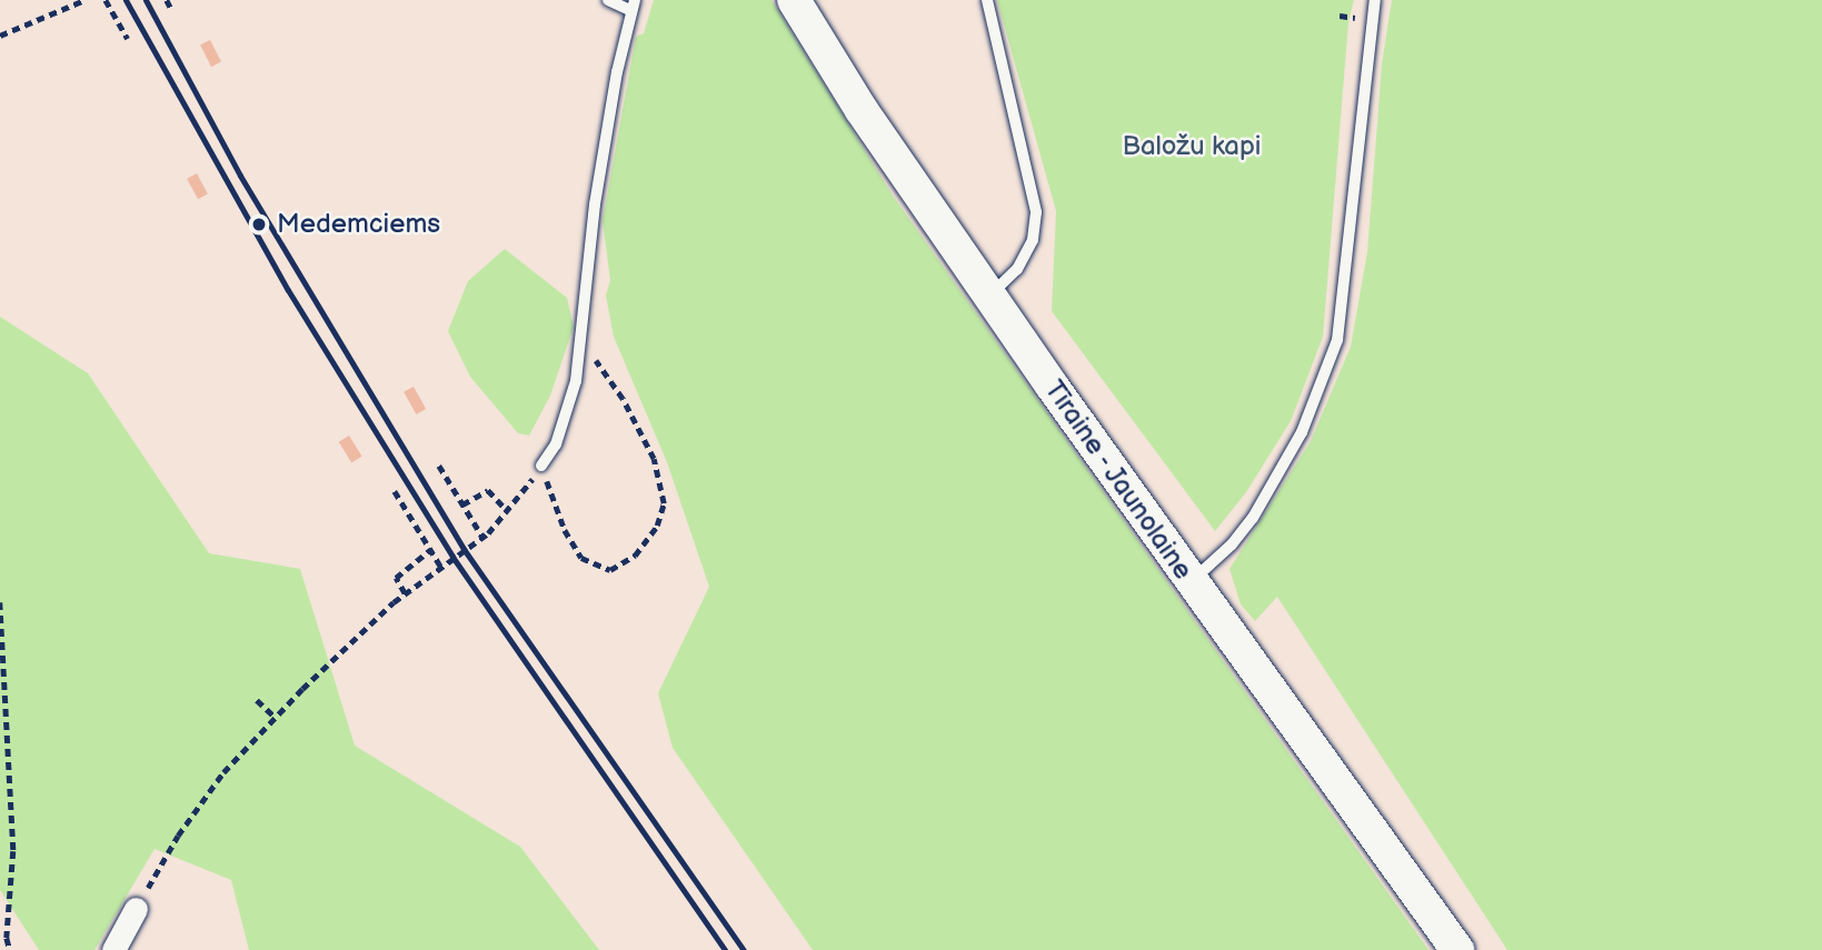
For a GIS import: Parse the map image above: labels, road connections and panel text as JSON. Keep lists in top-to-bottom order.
{
  "streets": {
    "main road": ["Tīraine - Jaunolaine"]
  },
  "parks": ["Baložu kapi"],
  "places": ["Medemciems"]
}
